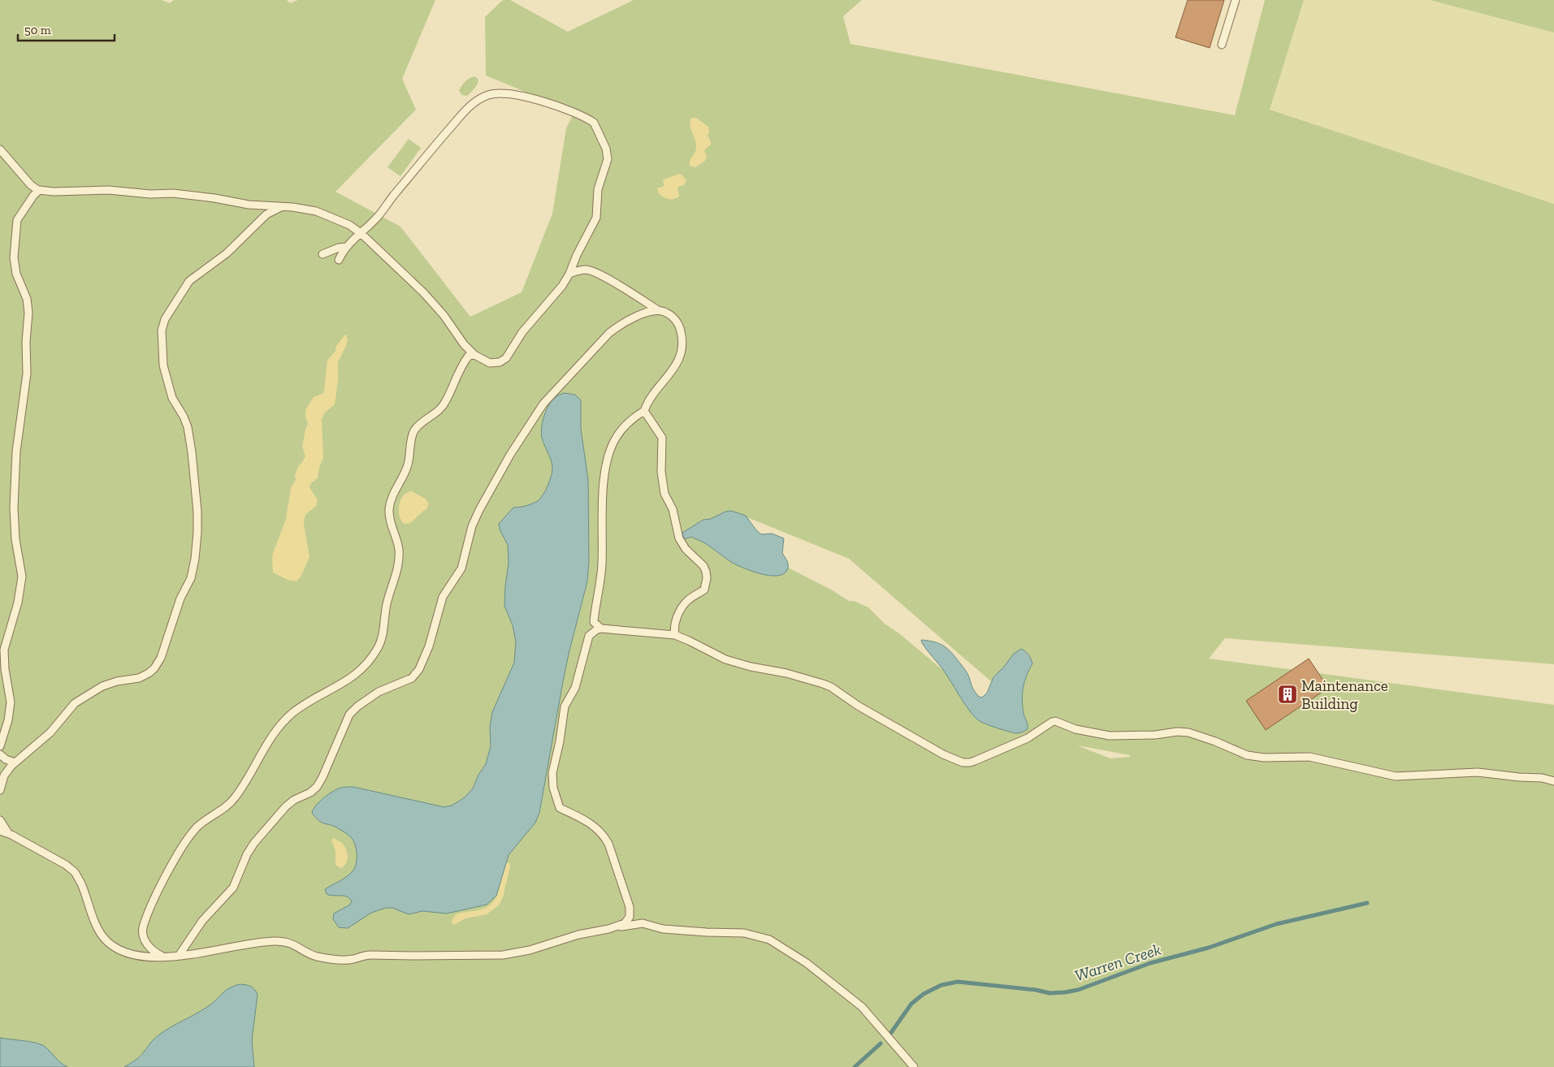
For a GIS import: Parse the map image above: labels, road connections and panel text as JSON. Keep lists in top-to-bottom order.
{
  "water": ["Warren Creek"],
  "places": {
    "building": ["Maintenance Building"]
  },
  "scale_bar": "50 m"
}
